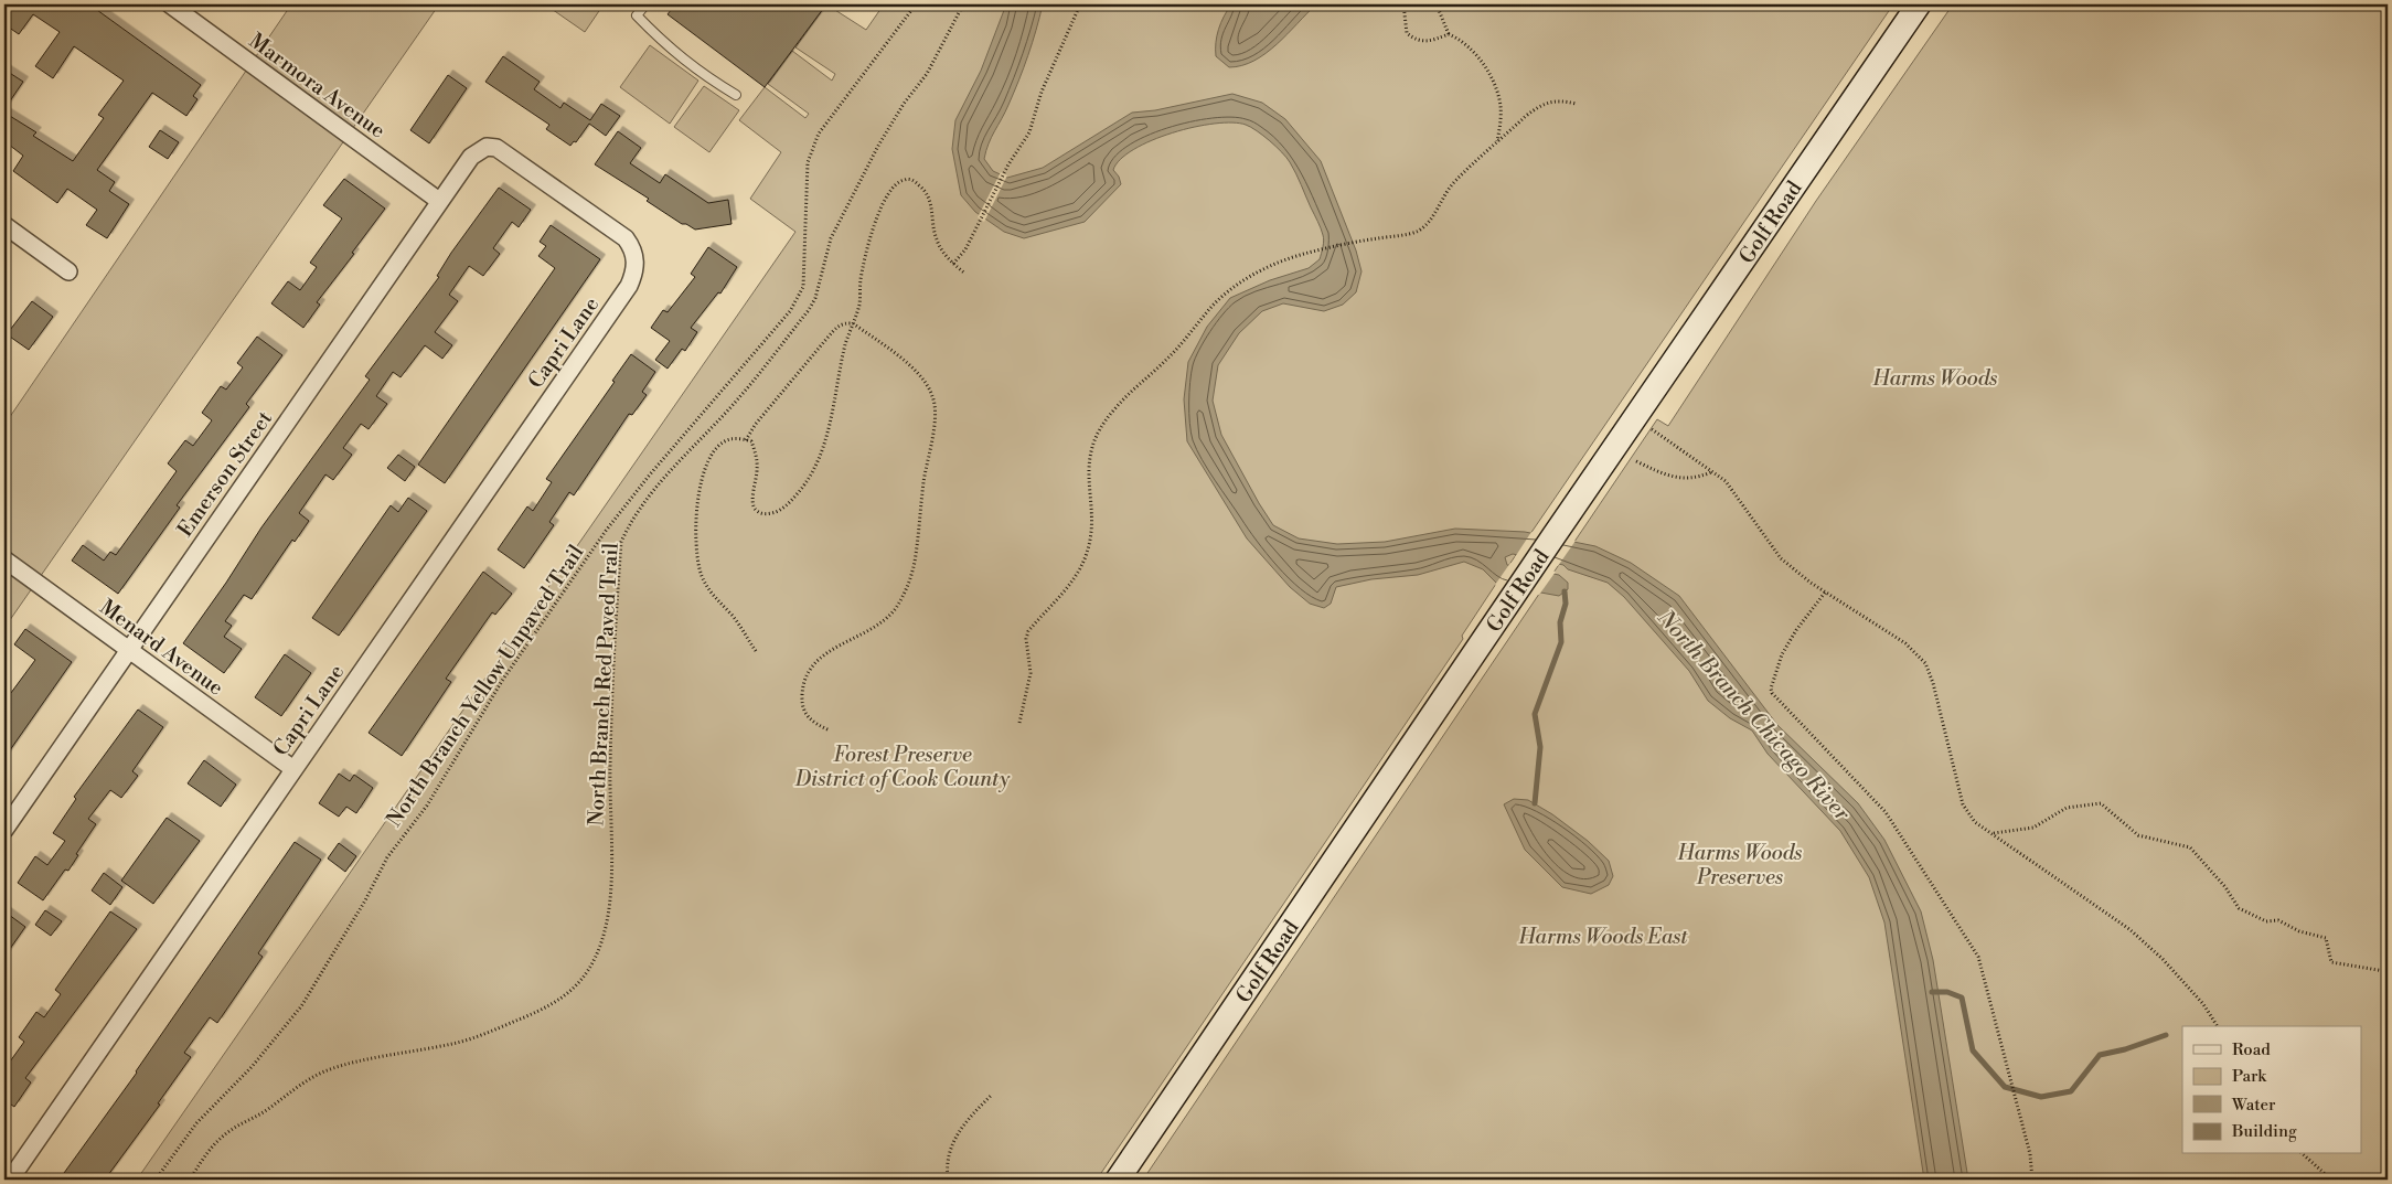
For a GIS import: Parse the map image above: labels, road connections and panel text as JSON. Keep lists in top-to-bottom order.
{
  "streets": {
    "main road": ["Golf Road"],
    "street": [
      "Marmora Avenue",
      "Capri Lane",
      "Emerson Street",
      "Menard Avenue"
    ],
    "path": ["North Branch Red Paved Trail", "North Branch Yellow Unpaved Trail"]
  },
  "crossings": [
    ["Marmora Avenue", "Emerson Street"],
    ["Capri Lane", "Emerson Street"],
    ["Capri Lane", "Menard Avenue"],
    ["Emerson Street", "Menard Avenue"]
  ],
  "water": ["North Branch Chicago River"],
  "parks": [
    "Harms Woods",
    "Forest Preserve District of Cook County",
    "Harms Woods Preserves",
    "Harms Woods East"
  ],
  "legend": [
    "Road",
    "Park",
    "Water",
    "Building"
  ]
}
